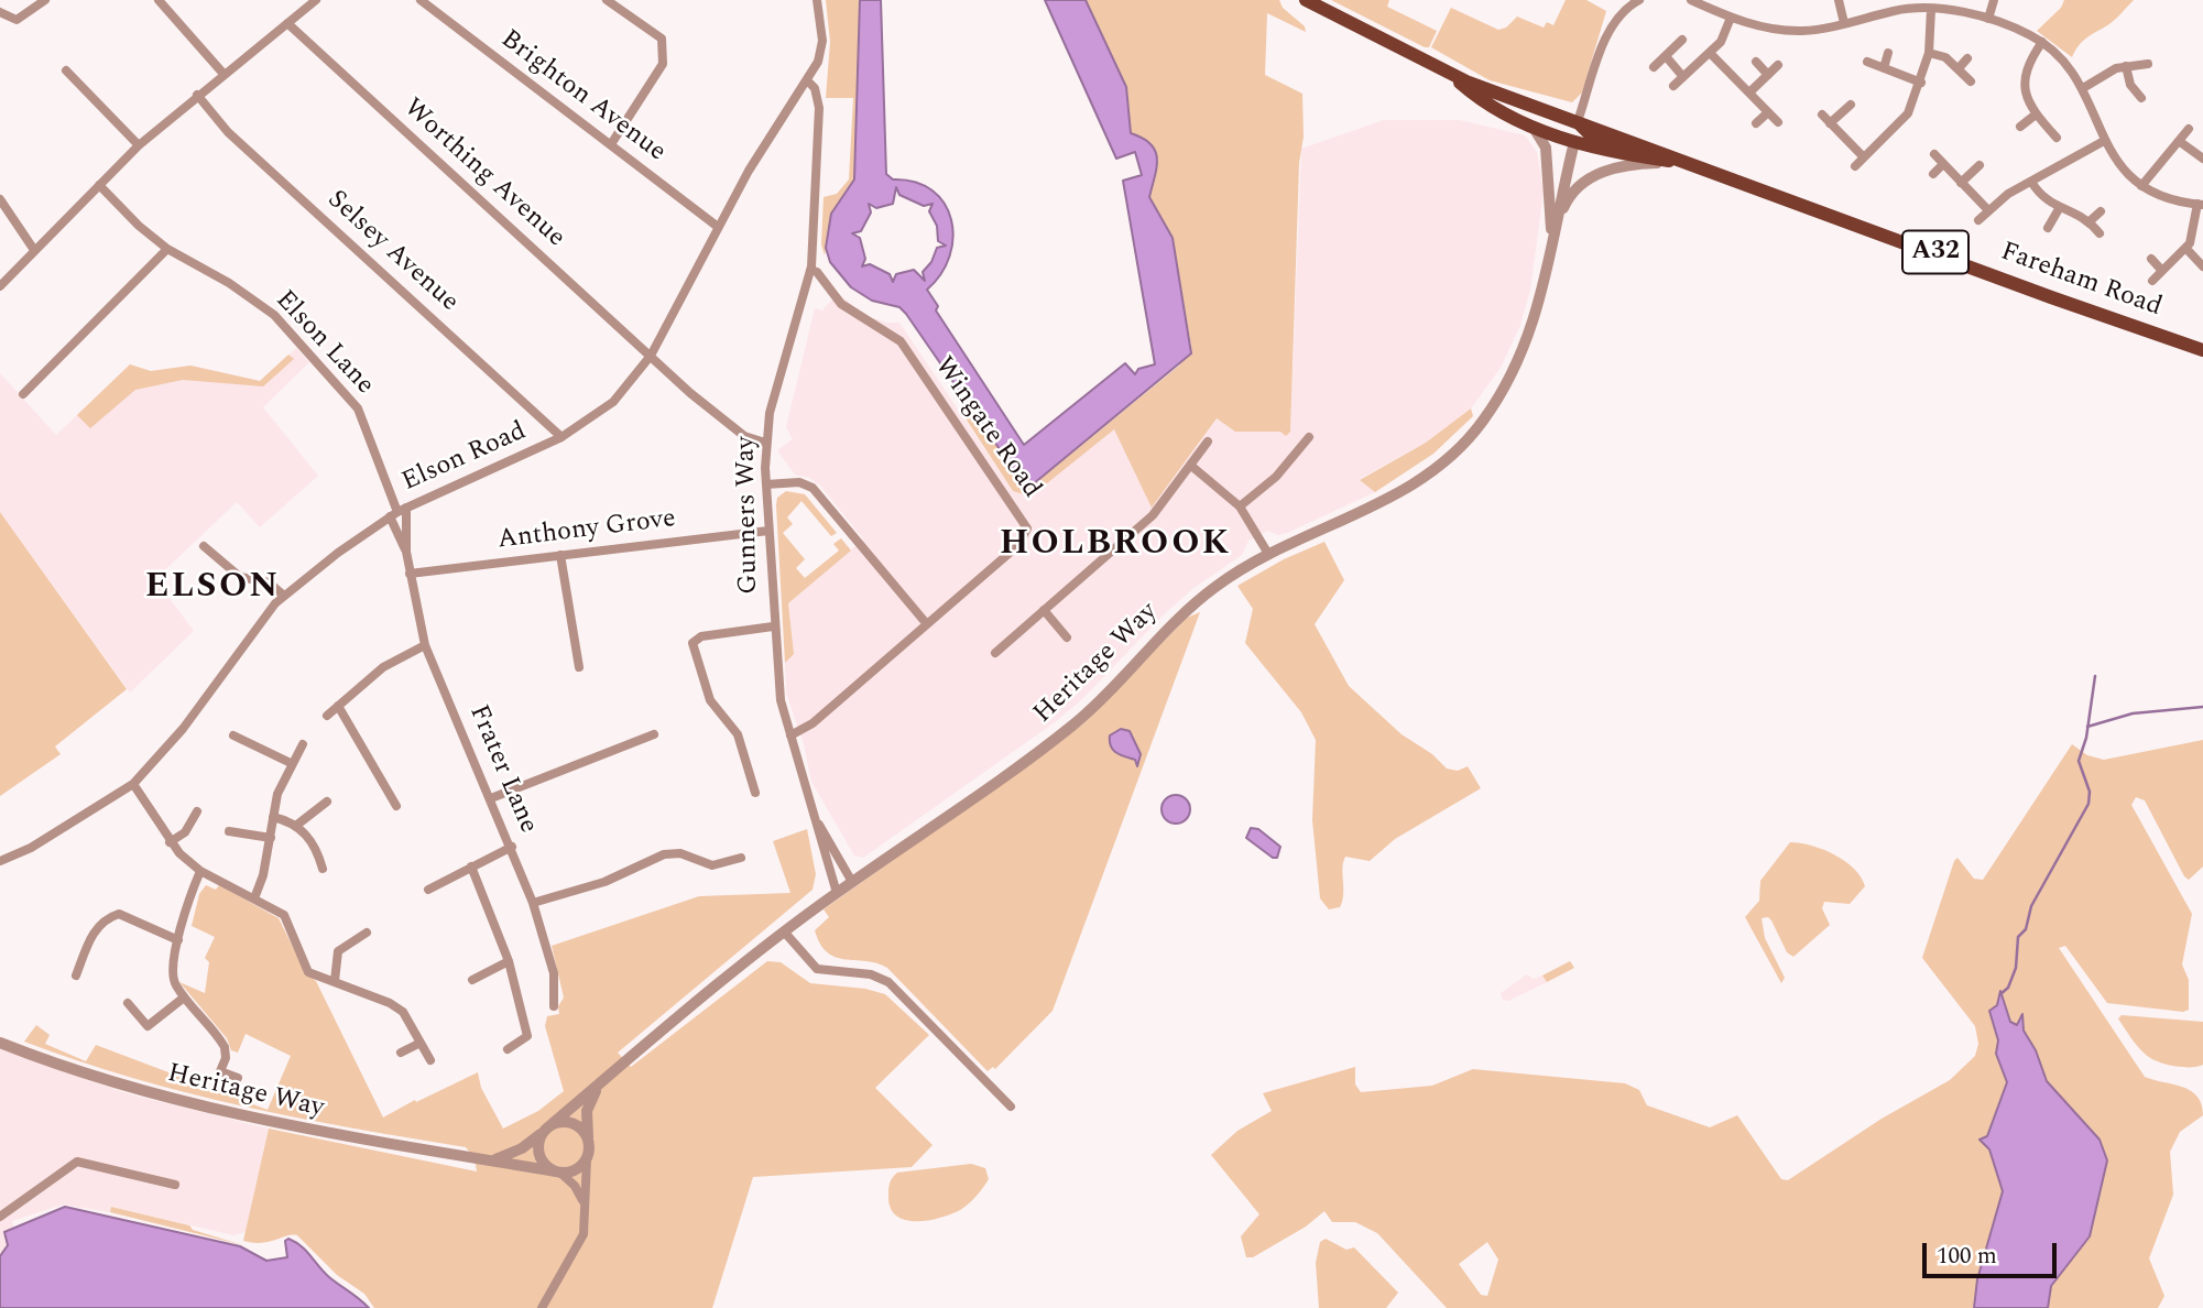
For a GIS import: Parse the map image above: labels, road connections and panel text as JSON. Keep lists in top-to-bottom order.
{
  "streets": {
    "main road": ["A32", "Fareham Road"],
    "street": [
      "Brighton Avenue",
      "Worthing Avenue",
      "Selsey Avenue",
      "Elson Lane",
      "Wingate Road",
      "Elson Road",
      "Gunners Way",
      "Anthony Grove",
      "Heritage Way",
      "Frater Lane"
    ]
  },
  "crossings": [
    ["Brighton Avenue", "Elson Road"],
    ["Worthing Avenue", "Elson Road"],
    ["Worthing Avenue", "Gunners Way"],
    ["Selsey Avenue", "Elson Road"],
    ["A32", "Fareham Road"],
    ["A32", "Heritage Way"],
    ["Fareham Road", "Heritage Way"],
    ["Elson Lane", "Elson Road"],
    ["Elson Lane", "Frater Lane"],
    ["Wingate Road", "Gunners Way"],
    ["Elson Road", "Gunners Way"],
    ["Elson Road", "Frater Lane"],
    ["Gunners Way", "Anthony Grove"],
    ["Gunners Way", "Heritage Way"],
    ["Anthony Grove", "Frater Lane"]
  ],
  "districts": ["HOLBROOK", "ELSON"],
  "scale_bar": "100 m"
}
